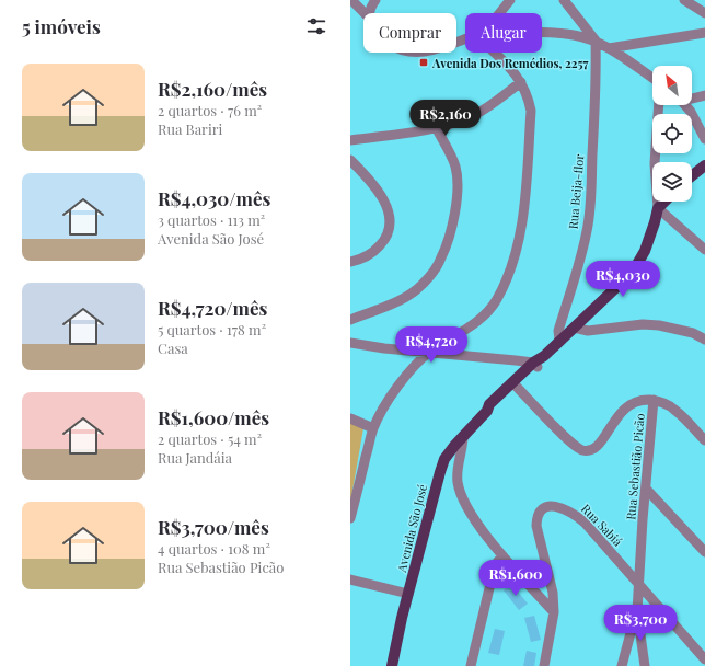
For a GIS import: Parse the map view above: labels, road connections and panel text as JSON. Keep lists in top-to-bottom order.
{
  "streets": {
    "main road": ["Avenida São José"],
    "street": ["Rua Beija-flor", "Rua Sebastião Picão", "Rua Sabiá"]
  },
  "crossings": [
    ["Rua Beija-flor", "Avenida São José"],
    ["Rua Sebastião Picão", "Rua Sabiá"]
  ],
  "places": {
    "transit": ["Avenida Dos Remédios, 2257"]
  },
  "north": "top left",
  "page": {
    "heading": "5 imóveis",
    "chip": ["Comprar", "Alugar"],
    "list": [
      {
        "name": "R$2,160/mês",
        "note": "2 quartos · 76 m² · Rua Bariri"
      },
      {
        "name": "R$4,030/mês",
        "note": "3 quartos · 113 m² · Avenida São José"
      },
      {
        "name": "R$4,720/mês",
        "note": "5 quartos · 178 m² · Casa"
      },
      {
        "name": "R$1,600/mês",
        "note": "2 quartos · 54 m² · Rua Jandáia"
      },
      {
        "name": "R$3,700/mês",
        "note": "4 quartos · 108 m² · Rua Sebastião Picão"
      }
    ],
    "price": [
      "R$2,160",
      "R$4,030",
      "R$4,720",
      "R$1,600",
      "R$3,700"
    ]
  }
}
